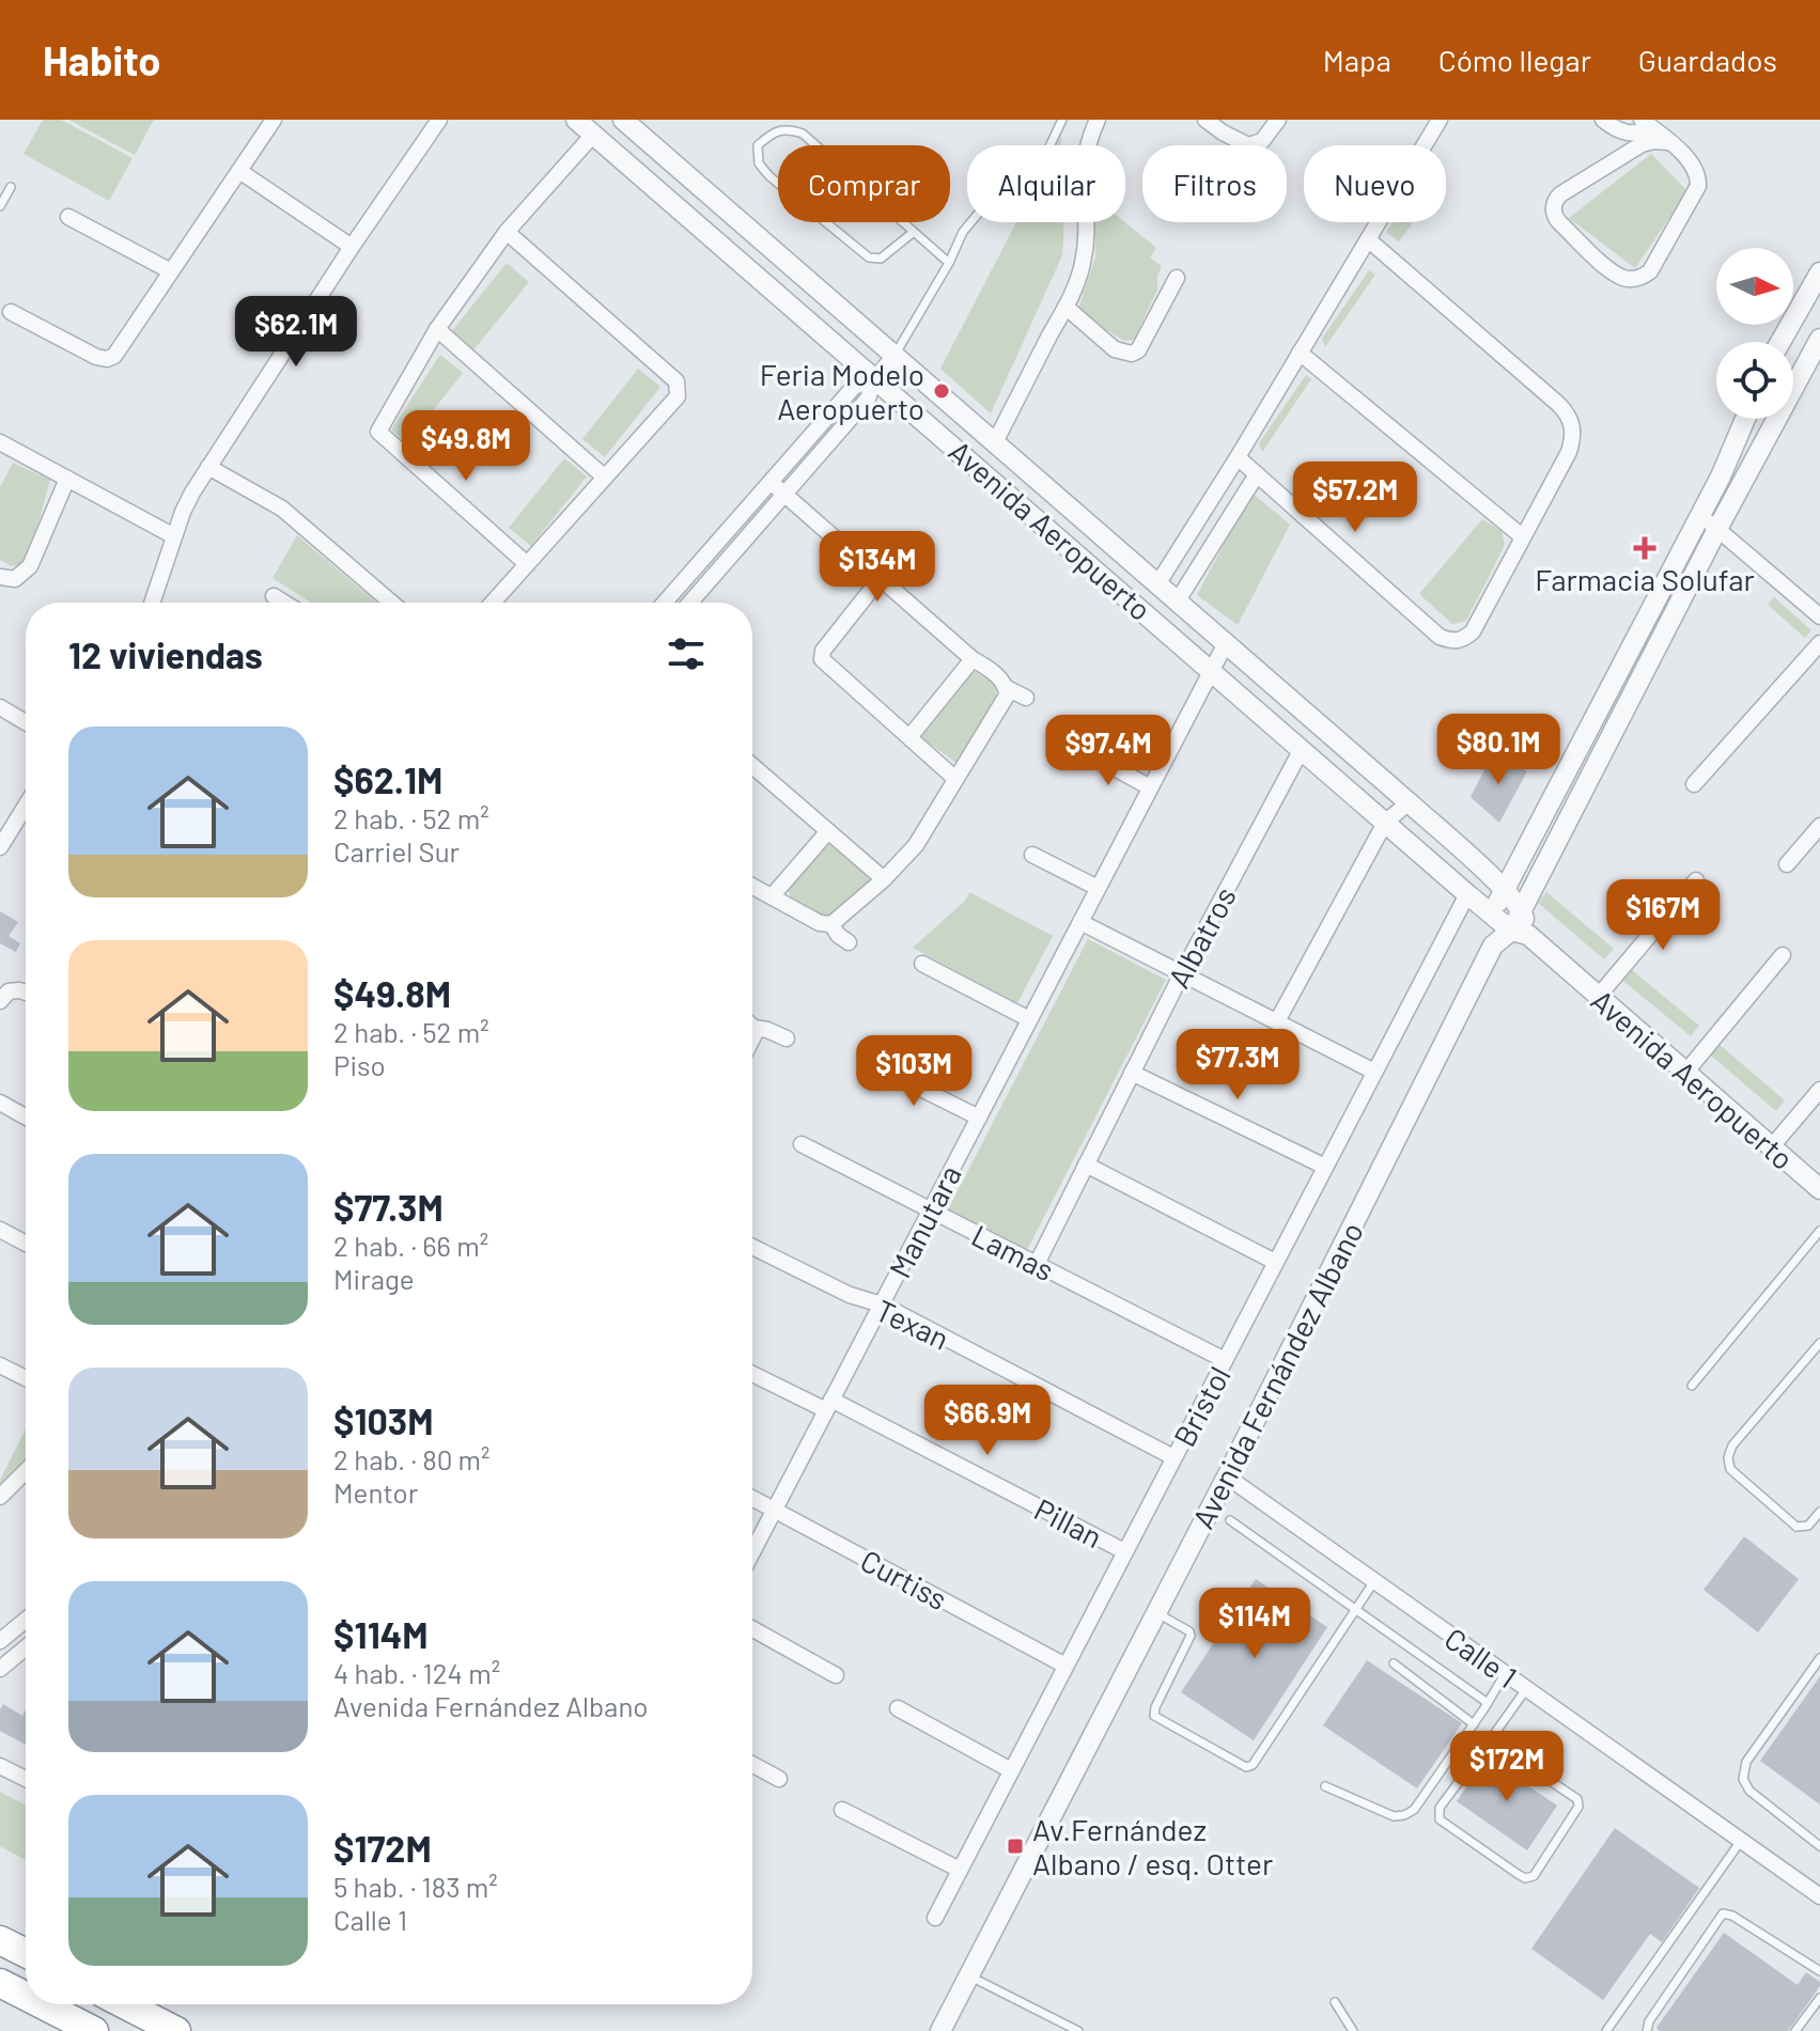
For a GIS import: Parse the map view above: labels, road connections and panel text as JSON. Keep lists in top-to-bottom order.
{
  "streets": {
    "street": [
      "Avenida Aeropuerto",
      "Albatros",
      "Manutara",
      "Lamas",
      "Texan",
      "Avenida Fernández Albano",
      "Bristol",
      "Pillan",
      "Curtiss",
      "Calle 1"
    ]
  },
  "crossings": [
    ["Avenida Aeropuerto", "Albatros"],
    ["Avenida Aeropuerto", "Manutara"],
    ["Avenida Aeropuerto", "Avenida Fernández Albano"],
    ["Avenida Aeropuerto", "Bristol"],
    ["Albatros", "Lamas"],
    ["Manutara", "Lamas"],
    ["Manutara", "Texan"],
    ["Manutara", "Pillan"],
    ["Manutara", "Curtiss"],
    ["Lamas", "Bristol"],
    ["Texan", "Bristol"],
    ["Avenida Fernández Albano", "Calle 1"],
    ["Bristol", "Pillan"],
    ["Bristol", "Curtiss"]
  ],
  "places": {
    "other": ["Feria Modelo Aeropuerto"],
    "health": ["Farmacia Solufar"],
    "transit": ["Av.Fernández Albano / esq. Otter"]
  },
  "north": "right",
  "page": {
    "header": "Habito",
    "nav": ["Mapa", "Cómo llegar", "Guardados"],
    "chip": [
      "Comprar",
      "Alquilar",
      "Filtros",
      "Nuevo"
    ],
    "price": [
      "$62.1M",
      "$49.8M",
      "$57.2M",
      "$134M",
      "$80.1M",
      "$97.4M",
      "$167M",
      "$77.3M",
      "$103M",
      "$66.9M",
      "$114M",
      "$172M"
    ],
    "heading": "12 viviendas",
    "list": [
      {
        "name": "$62.1M",
        "note": "2 hab. · 52 m² · Carriel Sur"
      },
      {
        "name": "$49.8M",
        "note": "2 hab. · 52 m² · Piso"
      },
      {
        "name": "$77.3M",
        "note": "2 hab. · 66 m² · Mirage"
      },
      {
        "name": "$103M",
        "note": "2 hab. · 80 m² · Mentor"
      },
      {
        "name": "$114M",
        "note": "4 hab. · 124 m² · Avenida Fernández Albano"
      },
      {
        "name": "$172M",
        "note": "5 hab. · 183 m² · Calle 1"
      }
    ]
  }
}
